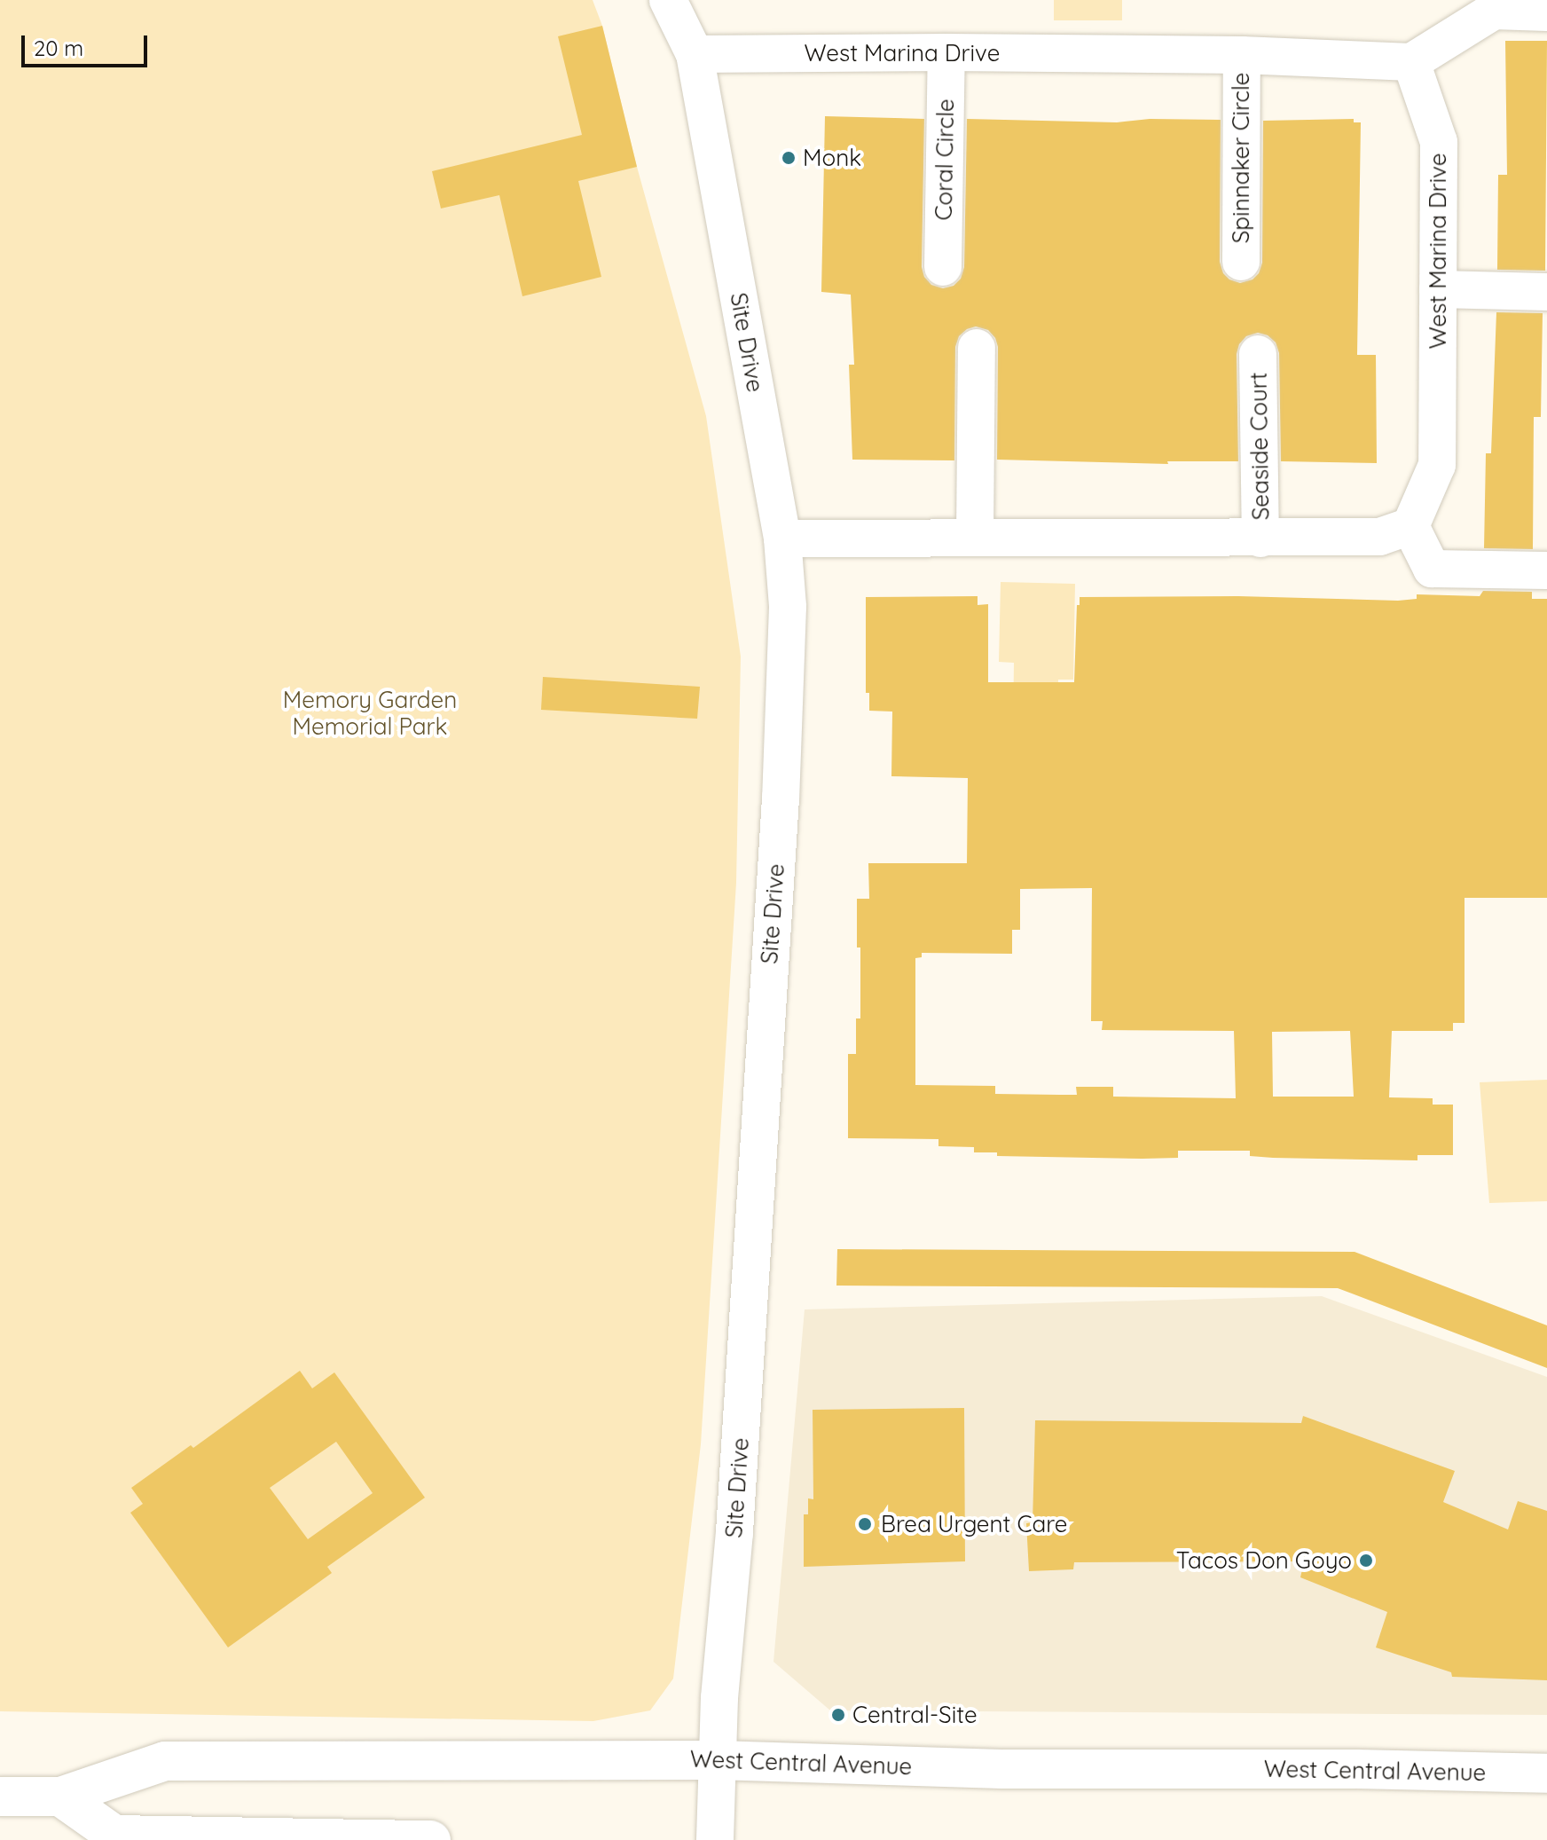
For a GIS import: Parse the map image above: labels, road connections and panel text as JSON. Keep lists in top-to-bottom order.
{
  "streets": {
    "main road": ["West Central Avenue"],
    "street": [
      "West Marina Drive",
      "Spinnaker Circle",
      "Coral Circle",
      "Site Drive",
      "Seaside Court"
    ]
  },
  "crossings": [
    ["West Marina Drive", "Spinnaker Circle"],
    ["West Marina Drive", "Coral Circle"],
    ["West Marina Drive", "Site Drive"],
    ["Site Drive", "West Central Avenue"]
  ],
  "parks": ["Memory Garden Memorial Park"],
  "places": [
    "Monk",
    "Brea Urgent Care",
    "Tacos Don Goyo",
    "Central-Site"
  ],
  "scale_bar": "20 m"
}
